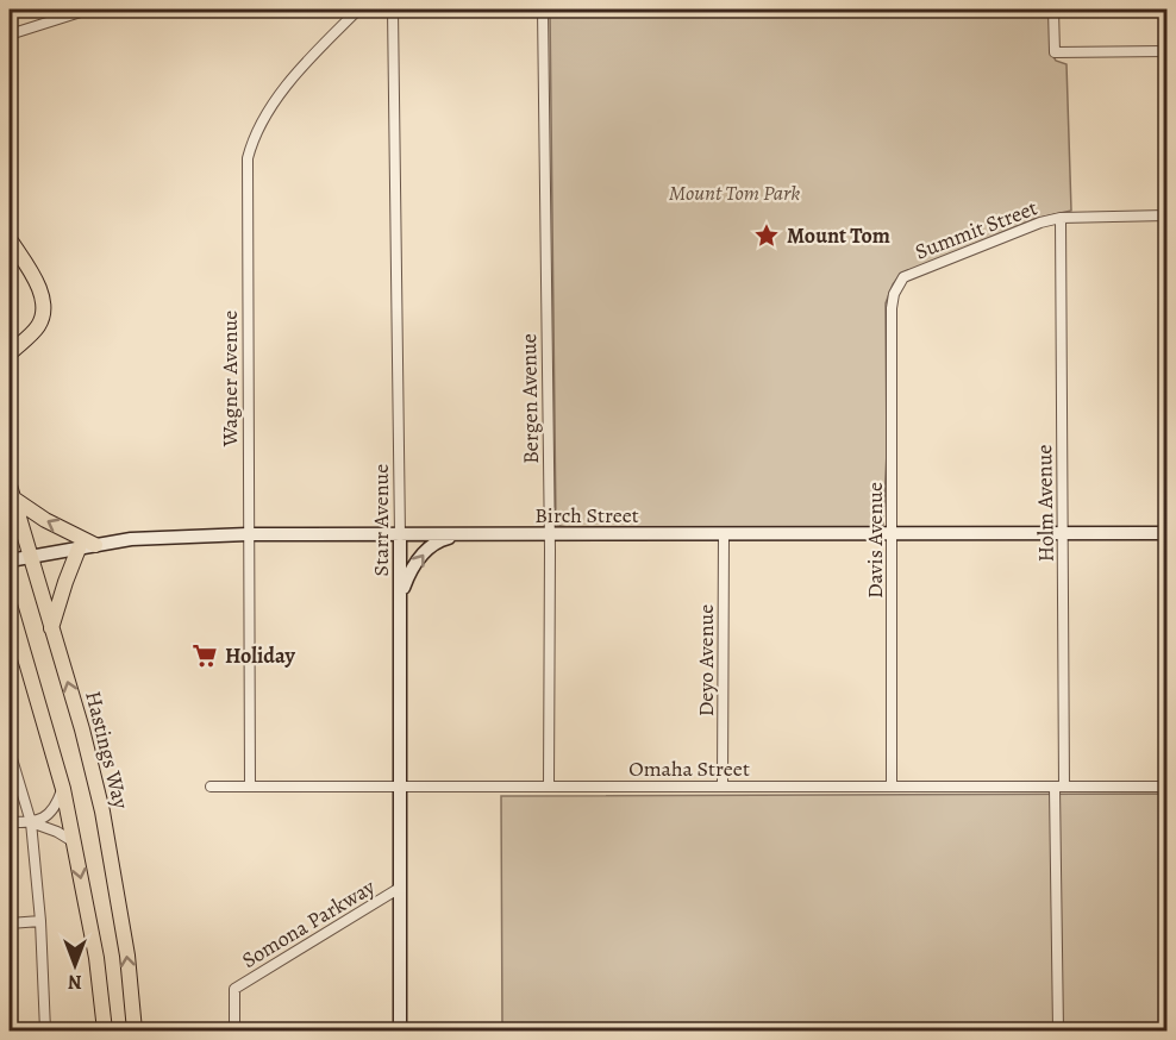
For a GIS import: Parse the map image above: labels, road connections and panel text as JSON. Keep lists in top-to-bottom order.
{
  "streets": {
    "main road": ["Birch Street", "Starr Avenue", "Hastings Way"],
    "street": [
      "Summit Street",
      "Wagner Avenue",
      "Bergen Avenue",
      "Holm Avenue",
      "Davis Avenue",
      "Deyo Avenue",
      "Omaha Street",
      "Somona Parkway"
    ]
  },
  "crossings": [
    ["Summit Street", "Holm Avenue"],
    ["Summit Street", "Davis Avenue"],
    ["Wagner Avenue", "Birch Street"],
    ["Wagner Avenue", "Omaha Street"],
    ["Bergen Avenue", "Birch Street"],
    ["Bergen Avenue", "Omaha Street"],
    ["Holm Avenue", "Birch Street"],
    ["Holm Avenue", "Omaha Street"],
    ["Birch Street", "Starr Avenue"],
    ["Birch Street", "Davis Avenue"],
    ["Birch Street", "Deyo Avenue"],
    ["Birch Street", "Hastings Way"],
    ["Starr Avenue", "Omaha Street"],
    ["Starr Avenue", "Somona Parkway"],
    ["Davis Avenue", "Omaha Street"],
    ["Deyo Avenue", "Omaha Street"]
  ],
  "parks": ["Mount Tom Park"],
  "places": {
    "place": ["Mount Tom"],
    "supermarket": ["Holiday"]
  },
  "north": "bottom"
}
